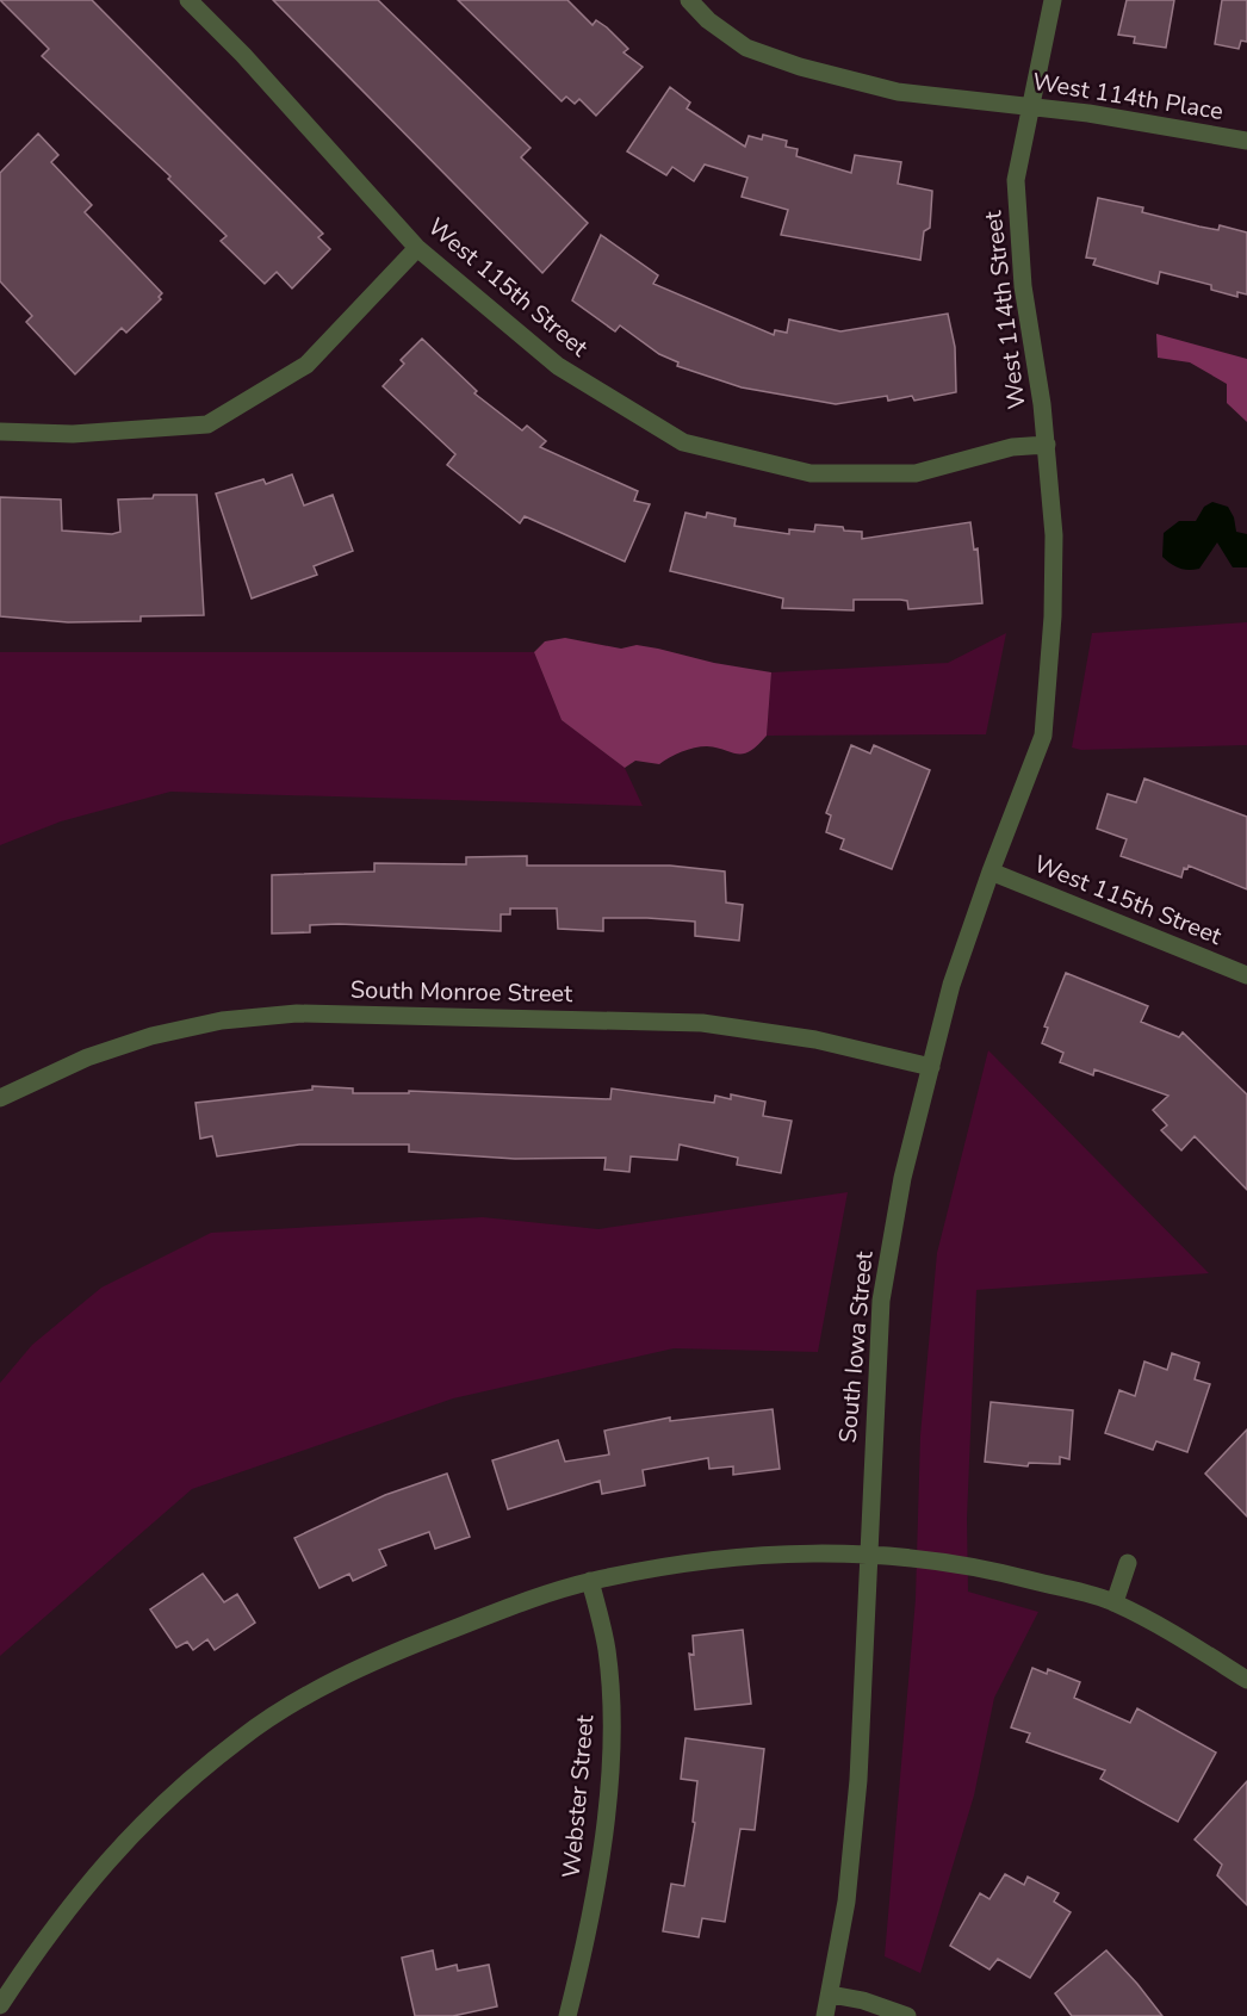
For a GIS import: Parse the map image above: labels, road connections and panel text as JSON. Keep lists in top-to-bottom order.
{
  "streets": {
    "street": [
      "West 114th Place",
      "West 115th Street",
      "West 114th Street",
      "South Monroe Street",
      "South Iowa Street",
      "Webster Street"
    ]
  },
  "crossings": [
    ["West 114th Place", "West 114th Street"],
    ["West 115th Street", "West 114th Street"],
    ["West 115th Street", "South Iowa Street"],
    ["West 114th Street", "South Iowa Street"],
    ["South Monroe Street", "South Iowa Street"]
  ]
}
